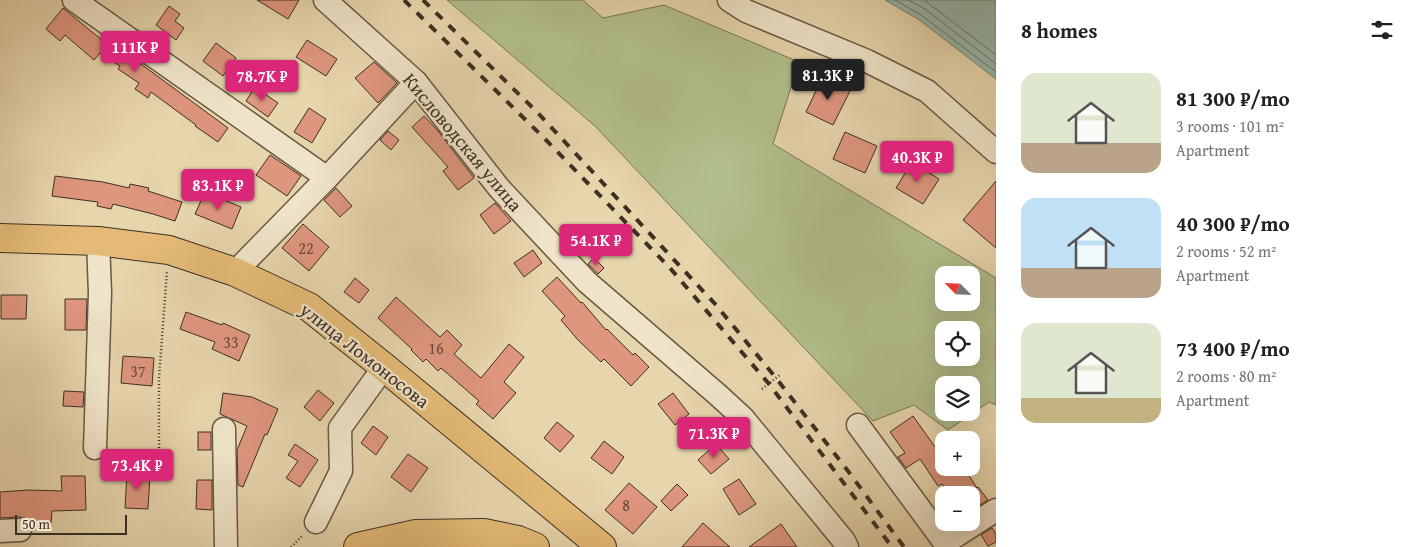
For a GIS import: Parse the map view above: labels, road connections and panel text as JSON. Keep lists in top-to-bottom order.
{
  "streets": {
    "main road": ["улица Ломоносова"],
    "street": ["Кисловодская улица"]
  },
  "house_numbers": [
    "22",
    "33",
    "16",
    "37",
    "8"
  ],
  "scale_bar": "50 m",
  "north": "top left",
  "page": {
    "heading": "8 homes",
    "price": [
      "111K ₽",
      "81.3K ₽",
      "78.7K ₽",
      "40.3K ₽",
      "83.1K ₽",
      "54.1K ₽",
      "71.3K ₽",
      "73.4K ₽"
    ],
    "list": [
      {
        "name": "81 300 ₽/mo",
        "note": "3 rooms · 101 m² · Apartment"
      },
      {
        "name": "40 300 ₽/mo",
        "note": "2 rooms · 52 m² · Apartment"
      },
      {
        "name": "73 400 ₽/mo",
        "note": "2 rooms · 80 m² · Apartment"
      }
    ],
    "map_buttons": ["+", "−"],
    "scale": "50 m"
  }
}
